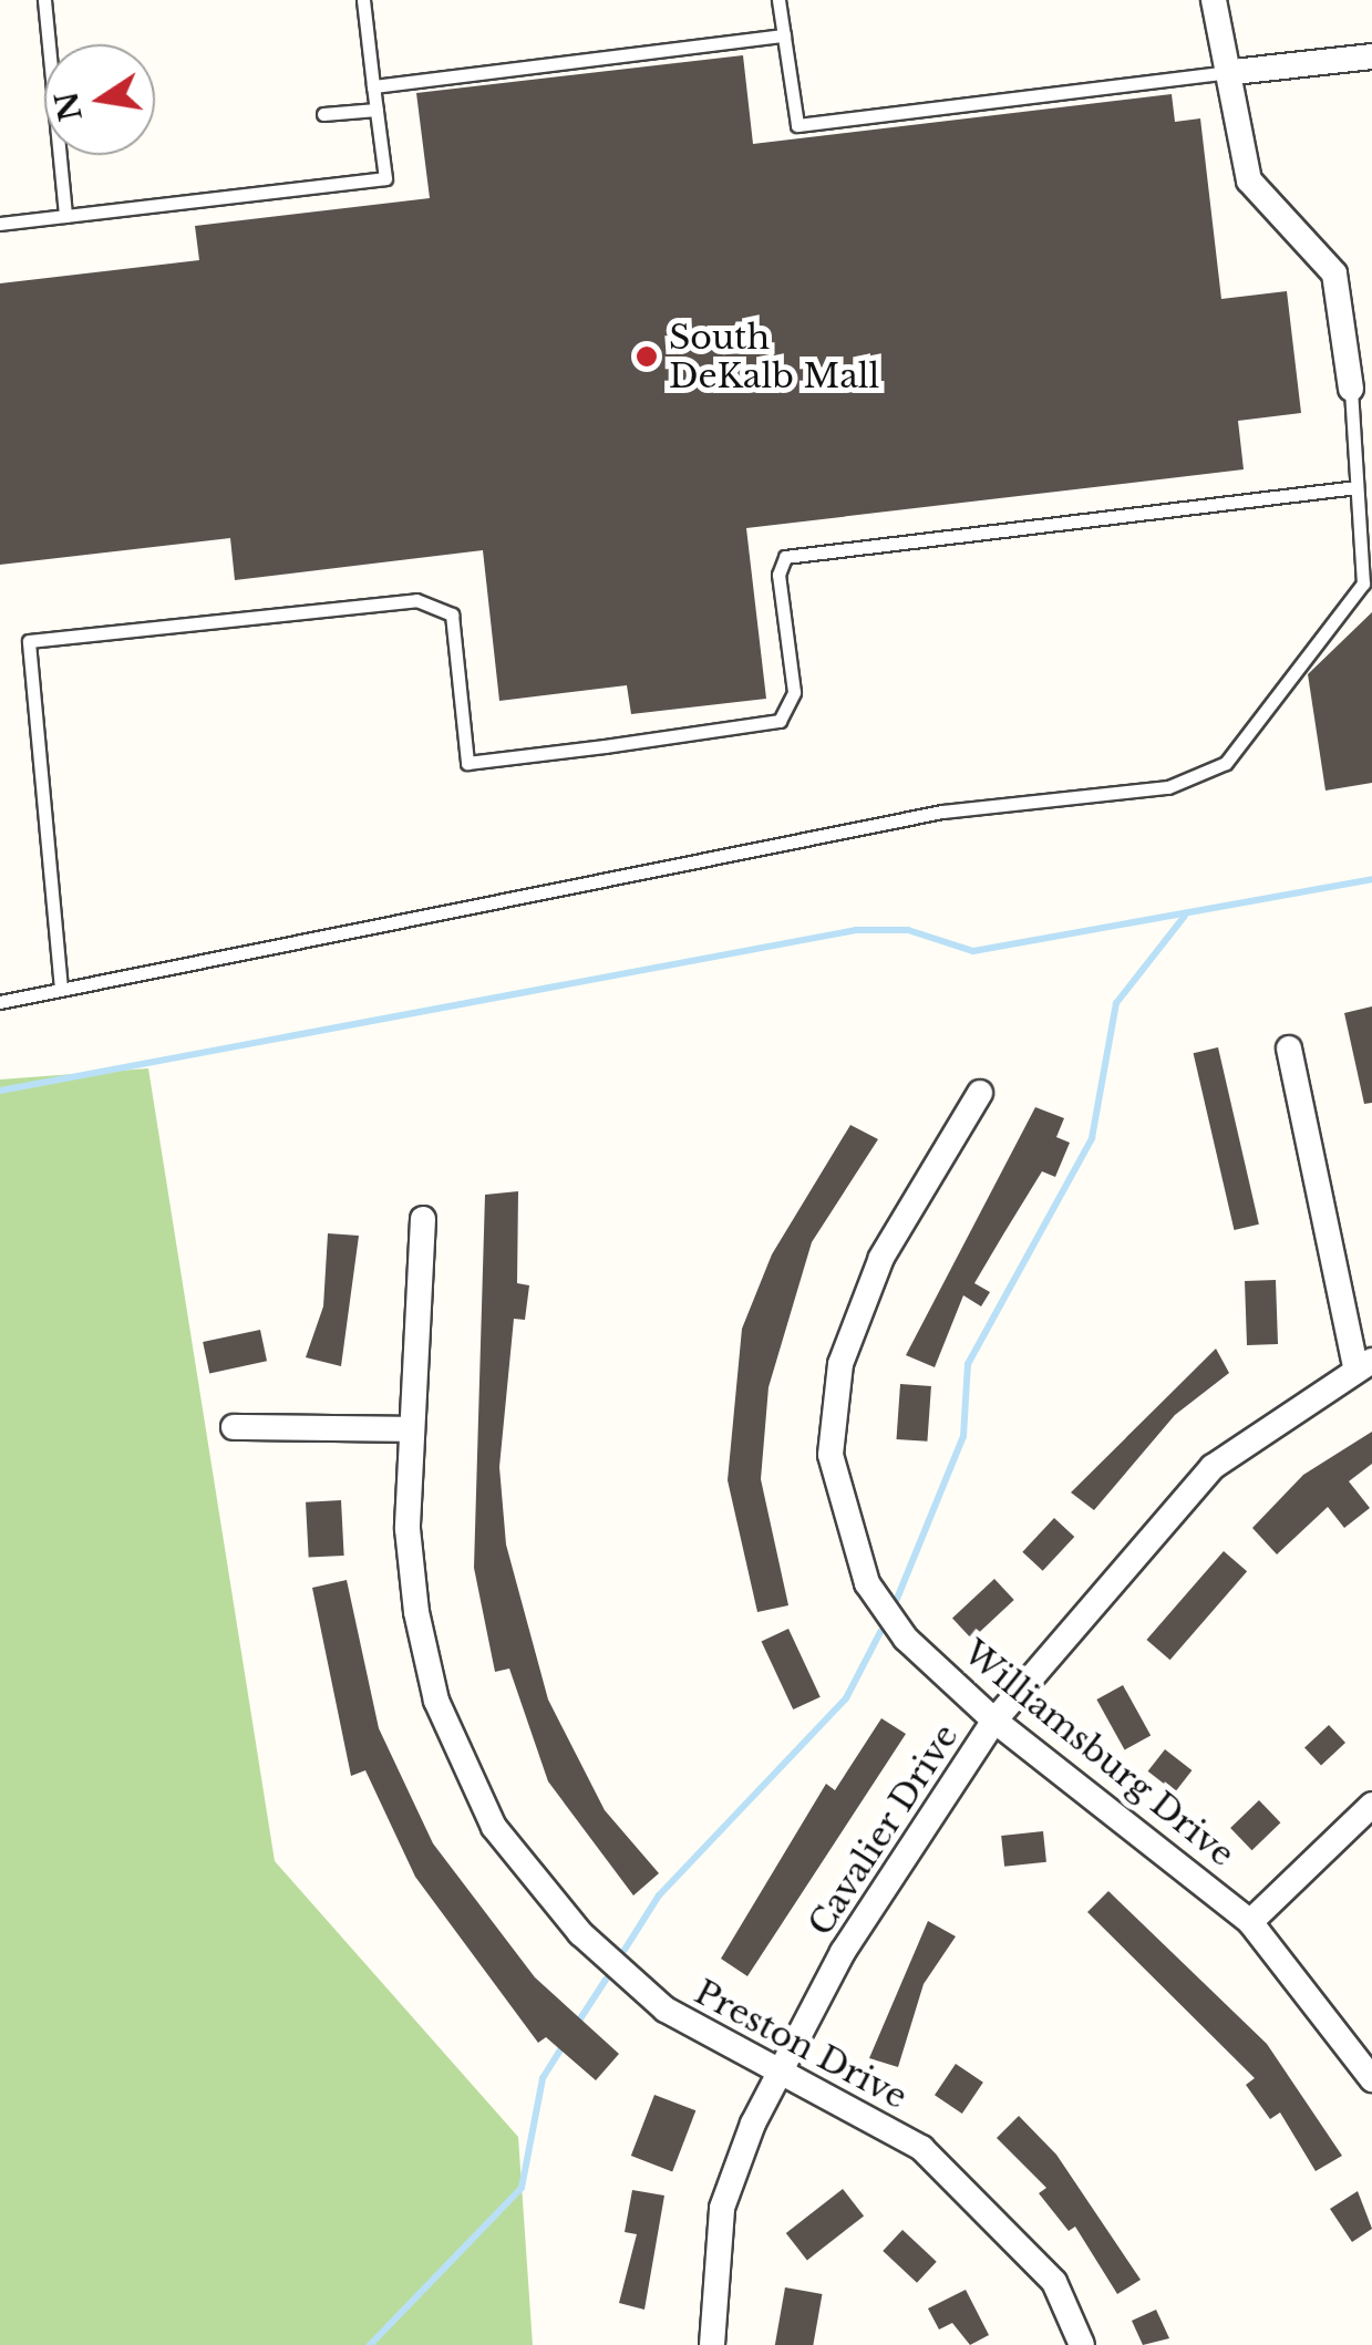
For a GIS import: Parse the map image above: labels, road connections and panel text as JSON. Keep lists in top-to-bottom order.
{
  "streets": {
    "street": ["Williamsburg Drive", "Cavalier Drive", "Preston Drive"]
  },
  "crossings": [
    ["Williamsburg Drive", "Cavalier Drive"],
    ["Cavalier Drive", "Preston Drive"]
  ],
  "places": ["South DeKalb Mall"],
  "north": "left"
}
